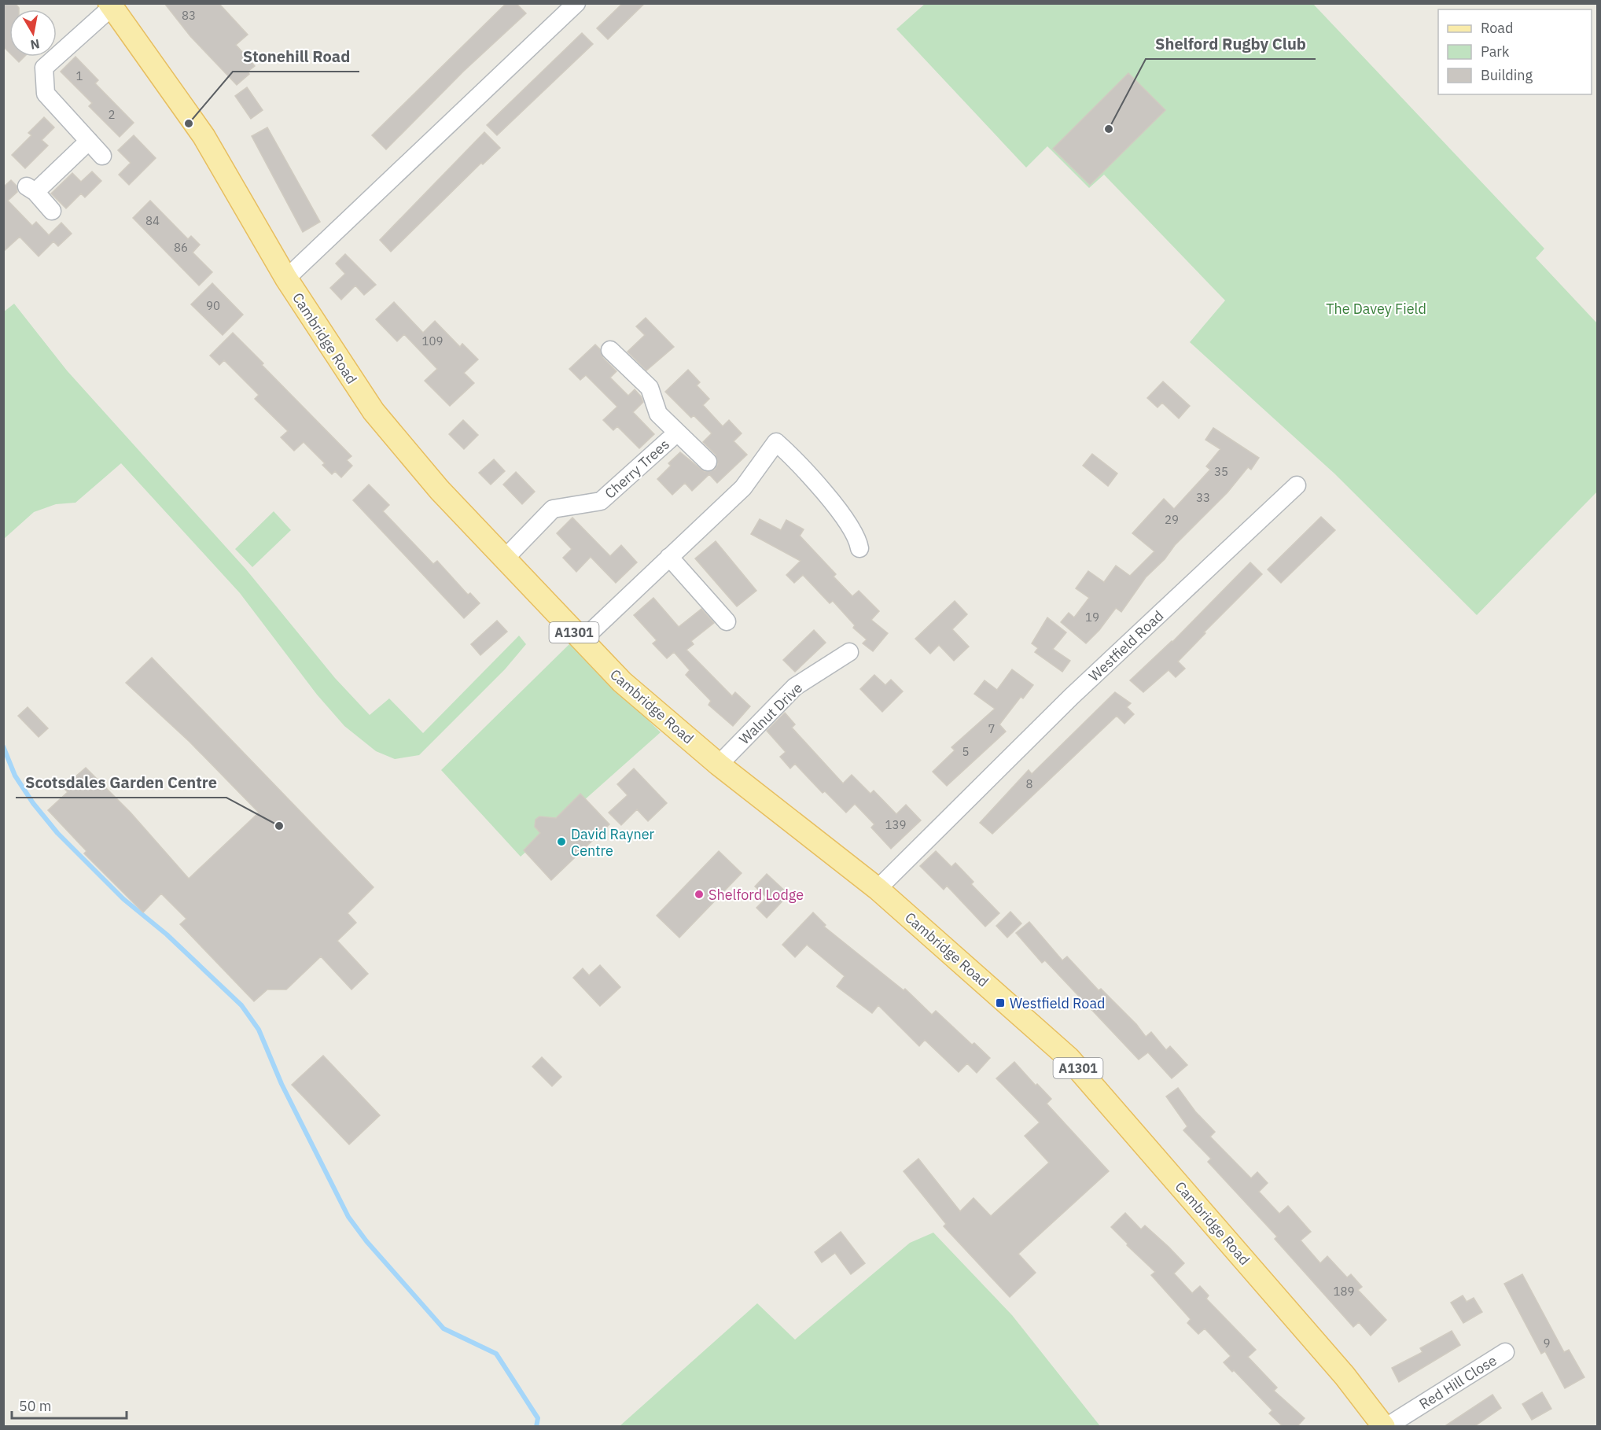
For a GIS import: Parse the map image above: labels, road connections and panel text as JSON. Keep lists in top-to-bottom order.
{
  "streets": {
    "main road": ["Cambridge Road", "A1301"],
    "street": [
      "Cherry Trees",
      "Westfield Road",
      "Walnut Drive",
      "Red Hill Close"
    ]
  },
  "crossings": [
    ["Cambridge Road", "Cherry Trees"],
    ["Cambridge Road", "Westfield Road"],
    ["Cambridge Road", "Walnut Drive"],
    ["Cambridge Road", "Red Hill Close"]
  ],
  "parks": ["The Davey Field"],
  "places": {
    "other": [
      "Stonehill Road",
      "Shelford Rugby Club",
      "Scotsdales Garden Centre",
      "David Rayner Centre",
      "Shelford Lodge"
    ],
    "transit": ["Westfield Road"]
  },
  "house_numbers": [
    "83",
    "1",
    "2",
    "84",
    "86",
    "90",
    "109",
    "35",
    "33",
    "29",
    "19",
    "7",
    "5",
    "8",
    "139",
    "189",
    "9"
  ],
  "legend": ["Road", "Park", "Building"],
  "scale_bar": "50 m",
  "north": "bottom"
}
